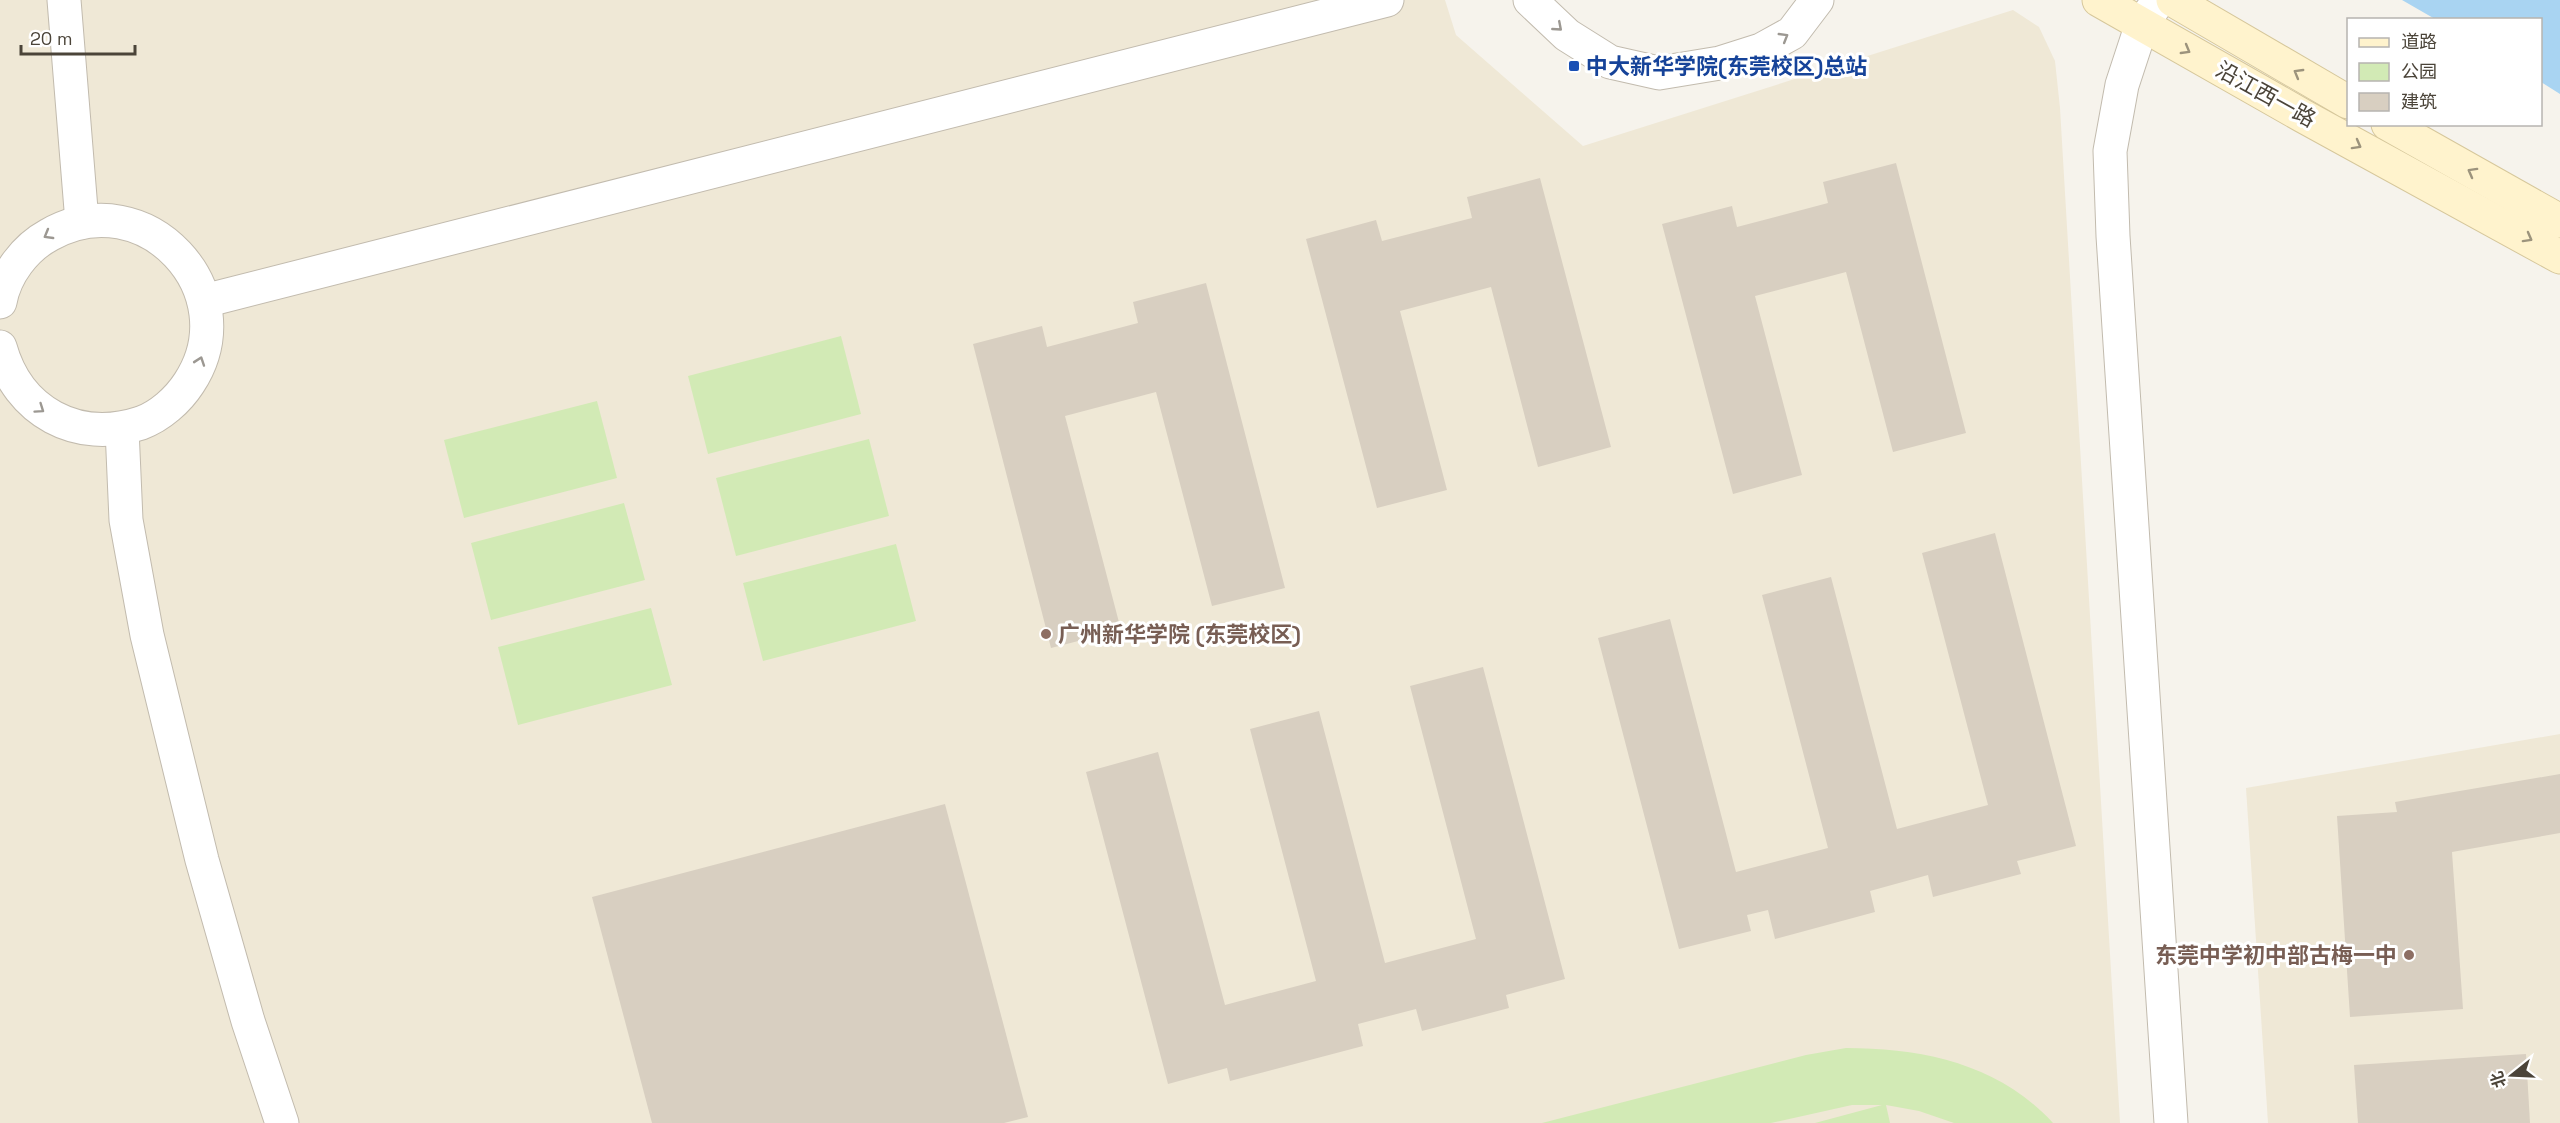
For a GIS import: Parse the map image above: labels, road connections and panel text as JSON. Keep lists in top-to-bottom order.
{
  "streets": {
    "street": ["沿江西一路"]
  },
  "places": {
    "transit": ["中大新华学院(东莞校区)总站"],
    "other": ["广州新华学院 (东莞校区)", "东莞中学初中部古梅一中"]
  },
  "legend": ["道路", "公园", "建筑"],
  "scale_bar": "20 m",
  "north": "left"
}
